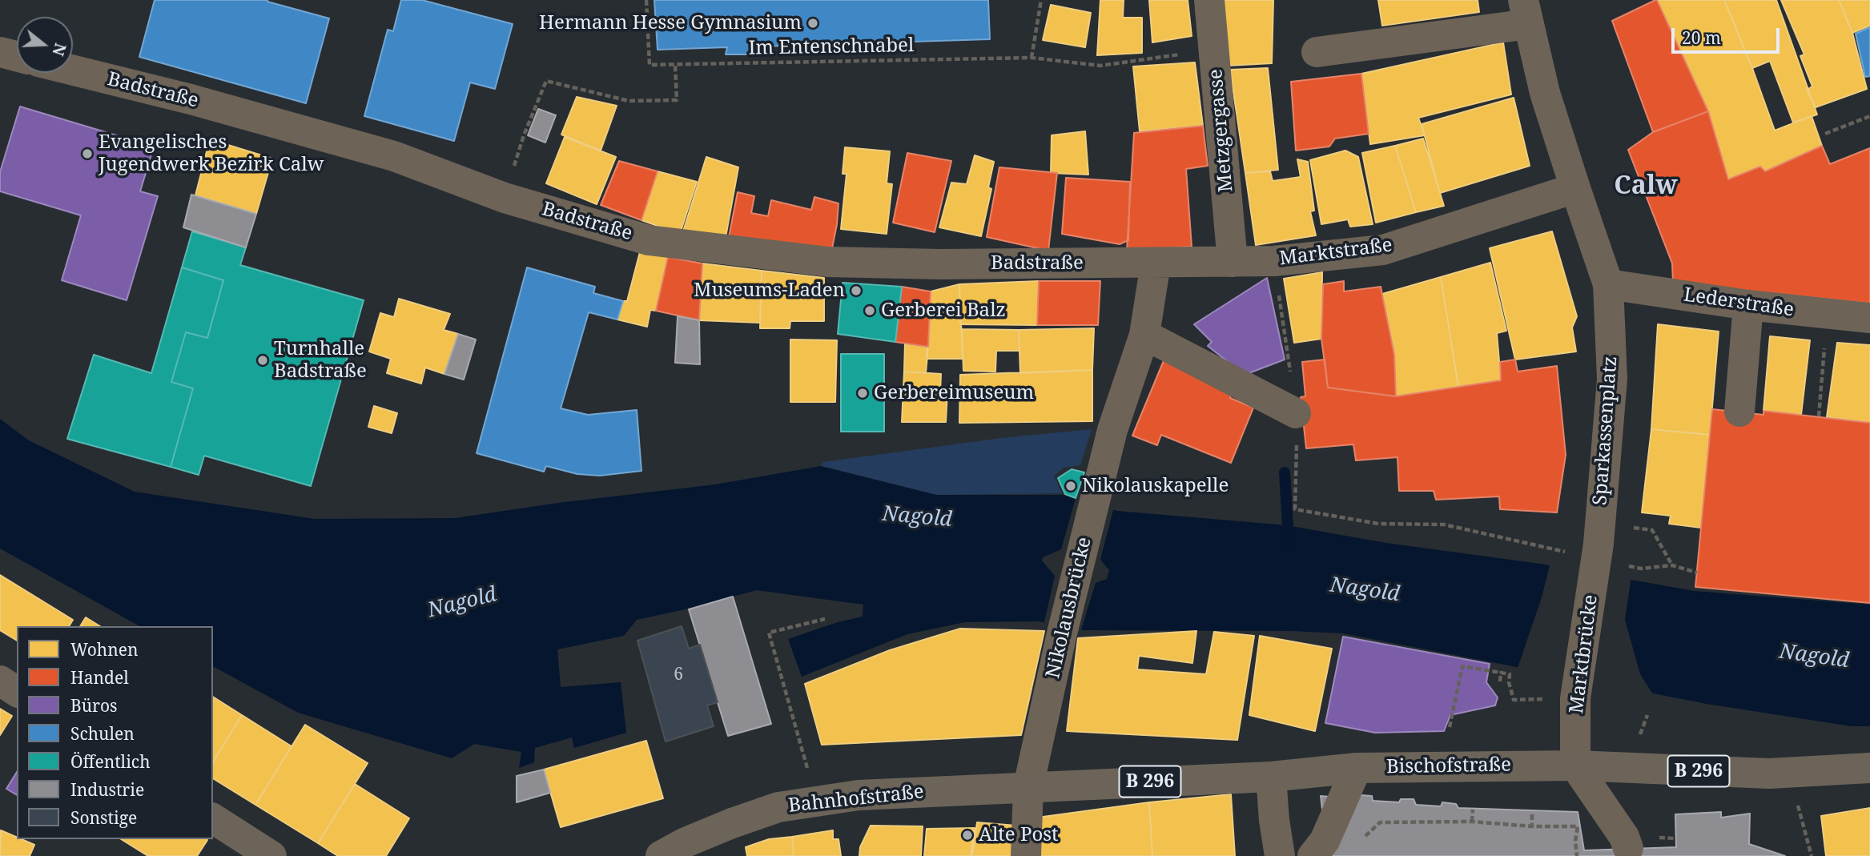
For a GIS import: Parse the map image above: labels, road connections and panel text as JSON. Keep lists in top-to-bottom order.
{
  "streets": {
    "main road": ["Bischofstraße", "B 296", "Bahnhofstraße"],
    "street": [
      "Badstraße",
      "Metzgergasse",
      "Marktstraße",
      "Lederstraße",
      "Sparkassenplatz",
      "Nikolausbrücke",
      "Marktbrücke"
    ],
    "path": ["Im Entenschnabel"]
  },
  "crossings": [
    ["Im Entenschnabel", "Metzgergasse"],
    ["Badstraße", "Marktstraße"],
    ["Badstraße", "Nikolausbrücke"],
    ["Metzgergasse", "Marktstraße"],
    ["Marktstraße", "Nikolausbrücke"],
    ["Lederstraße", "Sparkassenplatz"],
    ["Sparkassenplatz", "Marktbrücke"],
    ["Nikolausbrücke", "Bischofstraße"],
    ["Nikolausbrücke", "Bahnhofstraße"],
    ["Marktbrücke", "Bischofstraße"],
    ["Bischofstraße", "Bahnhofstraße"]
  ],
  "districts": ["Calw"],
  "water": ["Nagold"],
  "places": [
    "Hermann Hesse Gymnasium",
    "Evangelisches Jugendwerk Bezirk Calw",
    "Museums-Laden",
    "Gerberei Balz",
    "Turnhalle Badstraße",
    "Gerbereimuseum",
    "Nikolauskapelle",
    "Alte Post"
  ],
  "house_numbers": ["6"],
  "legend": [
    "Wohnen",
    "Handel",
    "Büros",
    "Schulen",
    "Öffentlich",
    "Industrie",
    "Sonstige"
  ],
  "scale_bar": "20 m",
  "north": "right"
}
